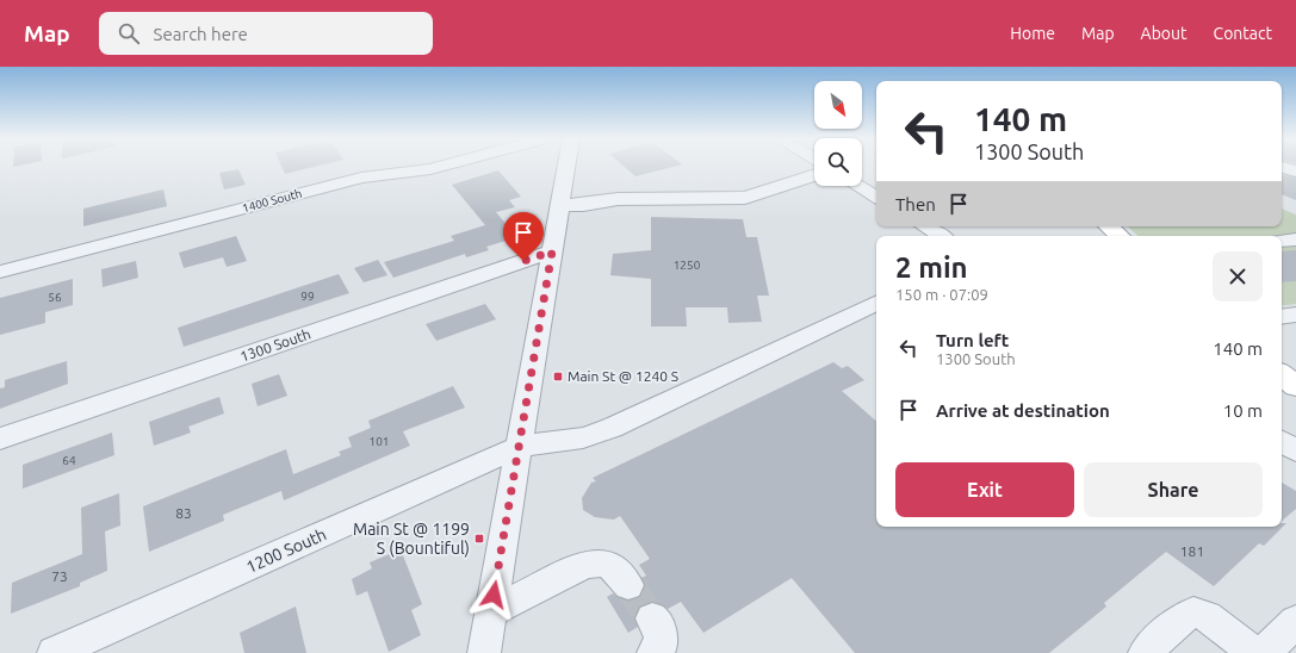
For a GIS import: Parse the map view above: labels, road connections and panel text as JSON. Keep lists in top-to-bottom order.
{
  "streets": {
    "street": ["1400 South", "1300 South", "1200 South"]
  },
  "places": {
    "transit": ["Main St @ 1240 S", "Main St @ 1199 S (Bountiful)"]
  },
  "house_numbers": [
    "1250",
    "99",
    "56",
    "101",
    "64",
    "83",
    "181",
    "73"
  ],
  "north": "bottom right",
  "page": {
    "header": "Map",
    "search": "Search here",
    "nav": [
      "Home",
      "Map",
      "About",
      "Contact"
    ],
    "turn": ["140 m", "1300 South"],
    "then": "Then",
    "heading": ["2 min", "150 m · 07:09"],
    "list": [
      {
        "name": "Turn left",
        "note": "1300 South",
        "value": "140 m"
      },
      {
        "name": "Arrive at destination",
        "value": "10 m"
      }
    ],
    "buttons": ["Exit", "Share"]
  }
}
